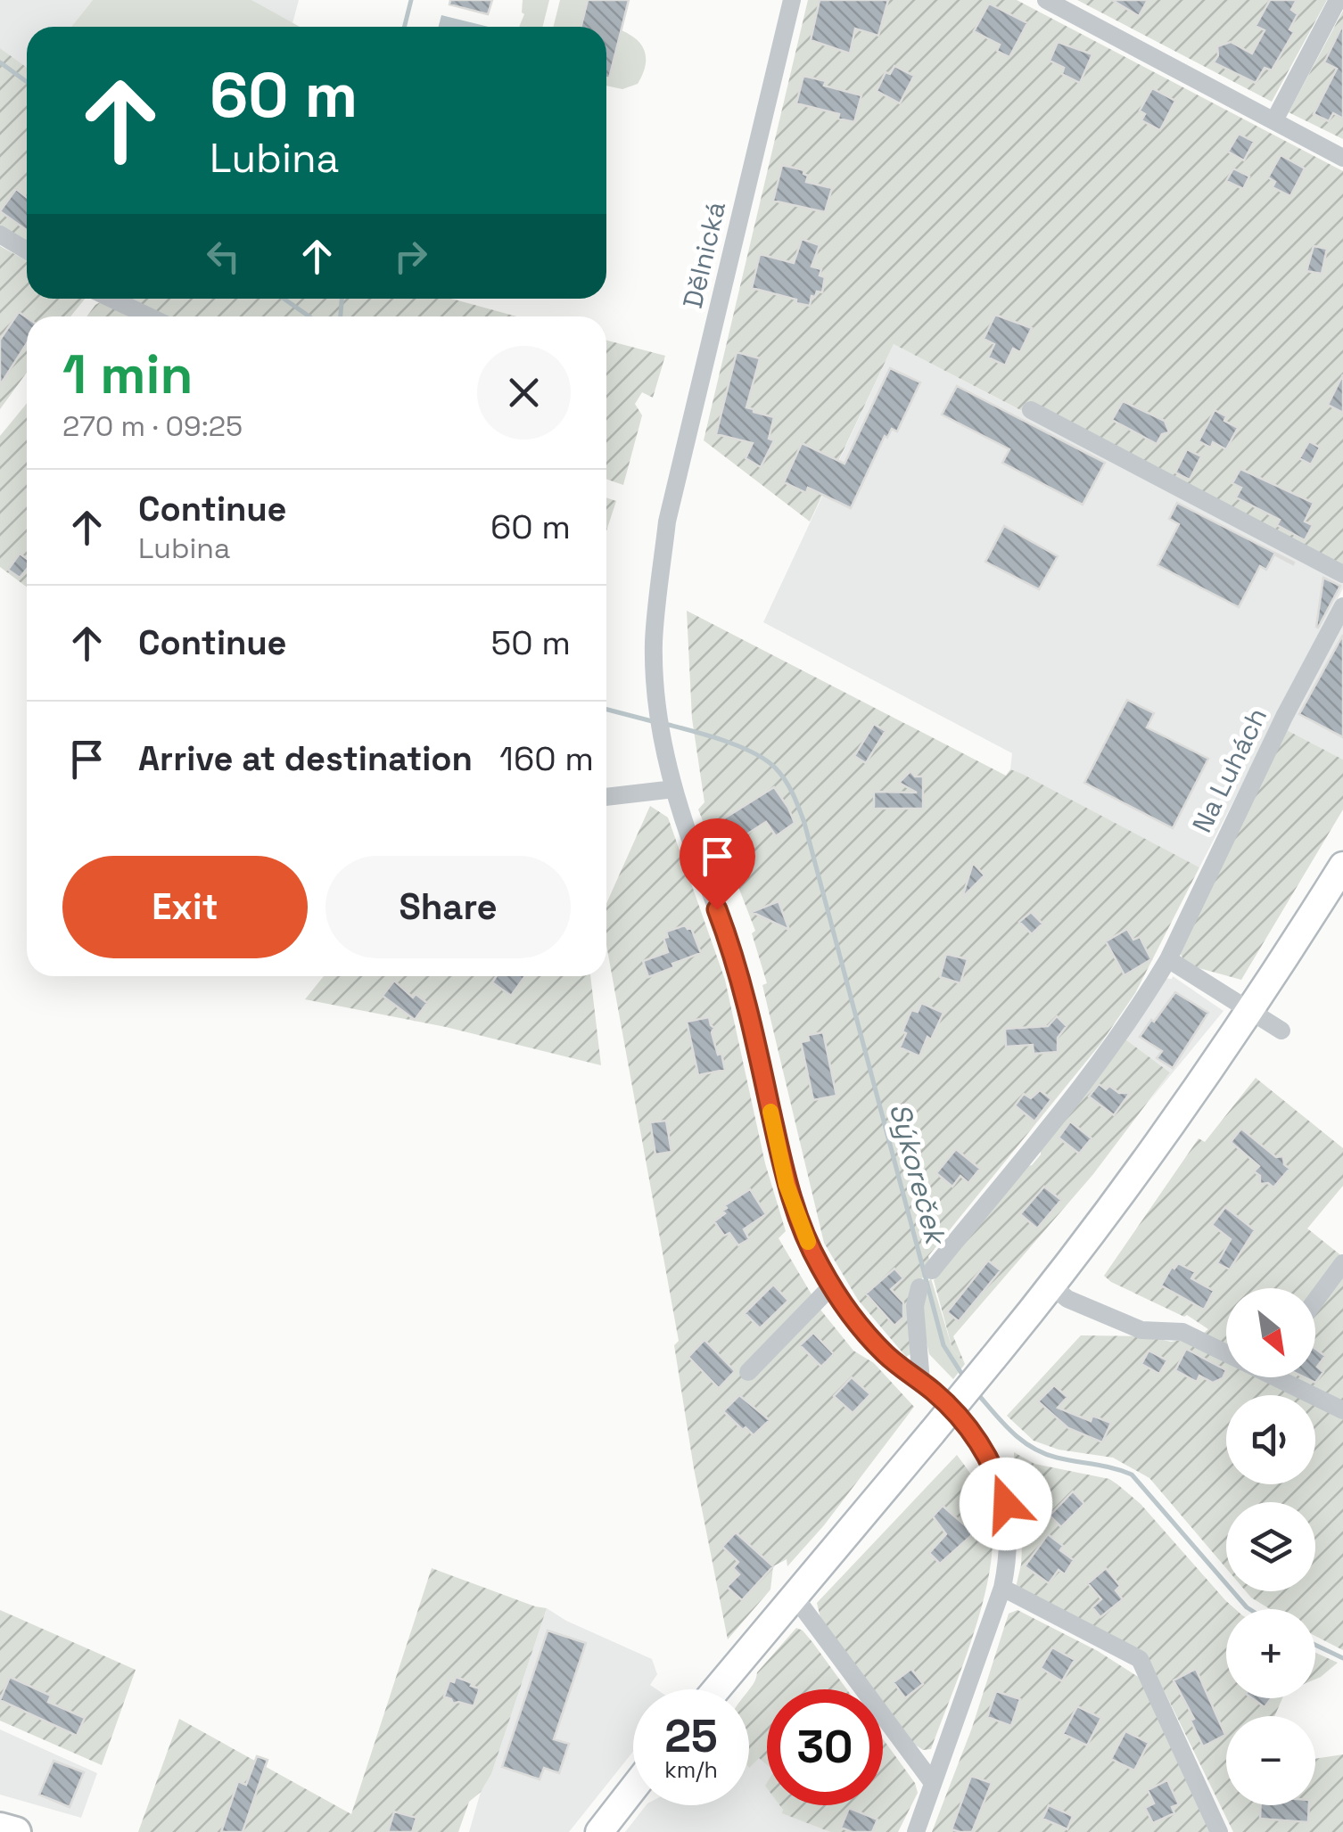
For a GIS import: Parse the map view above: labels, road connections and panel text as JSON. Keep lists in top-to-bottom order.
{
  "streets": {
    "street": ["Dělnická", "Na Luhách"]
  },
  "water": ["Sýkoreček"],
  "north": "bottom right",
  "page": {
    "turn": ["60 m", "Lubina"],
    "heading": ["1 min", "270 m · 09:25"],
    "list": [
      {
        "name": "Continue",
        "note": "Lubina",
        "value": "60 m"
      },
      {
        "name": "Continue",
        "value": "50 m"
      },
      {
        "name": "Arrive at destination",
        "value": "160 m"
      }
    ],
    "buttons": ["Exit", "Share"],
    "map_buttons": ["+", "−"],
    "speed": "25 km/h",
    "limit": "30"
  }
}
